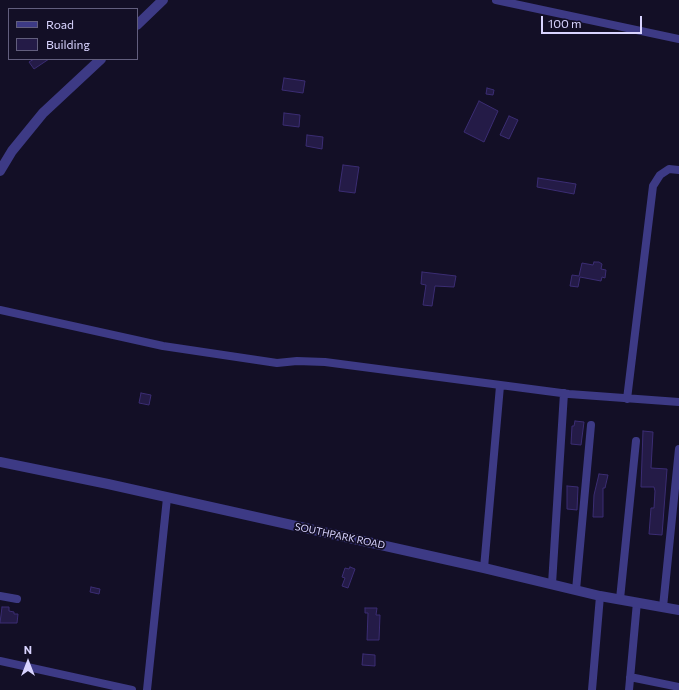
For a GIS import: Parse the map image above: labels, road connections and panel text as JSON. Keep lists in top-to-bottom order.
{
  "streets": {
    "street": ["SOUTHPARK ROAD"]
  },
  "legend": ["Road", "Building"],
  "scale_bar": "100 m",
  "north": "top"
}
